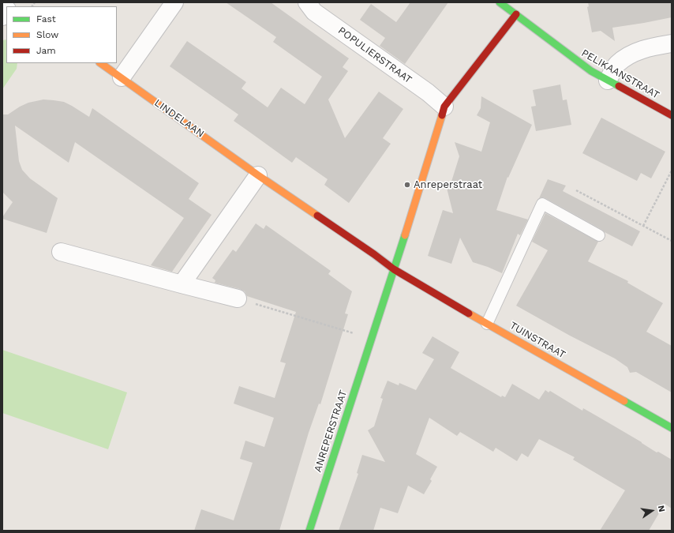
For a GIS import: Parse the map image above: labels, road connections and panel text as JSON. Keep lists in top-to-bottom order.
{
  "streets": {
    "street": [
      "POPULIERSTRAAT",
      "PELIKAANSTRAAT",
      "LINDELAAN",
      "TUINSTRAAT",
      "ANREPERSTRAAT"
    ]
  },
  "crossings": [
    ["POPULIERSTRAAT", "ANREPERSTRAAT"],
    ["PELIKAANSTRAAT", "ANREPERSTRAAT"],
    ["LINDELAAN", "TUINSTRAAT"],
    ["LINDELAAN", "ANREPERSTRAAT"],
    ["TUINSTRAAT", "ANREPERSTRAAT"]
  ],
  "places": ["Anreperstraat"],
  "legend": ["Fast", "Slow", "Jam"],
  "north": "right"
}
